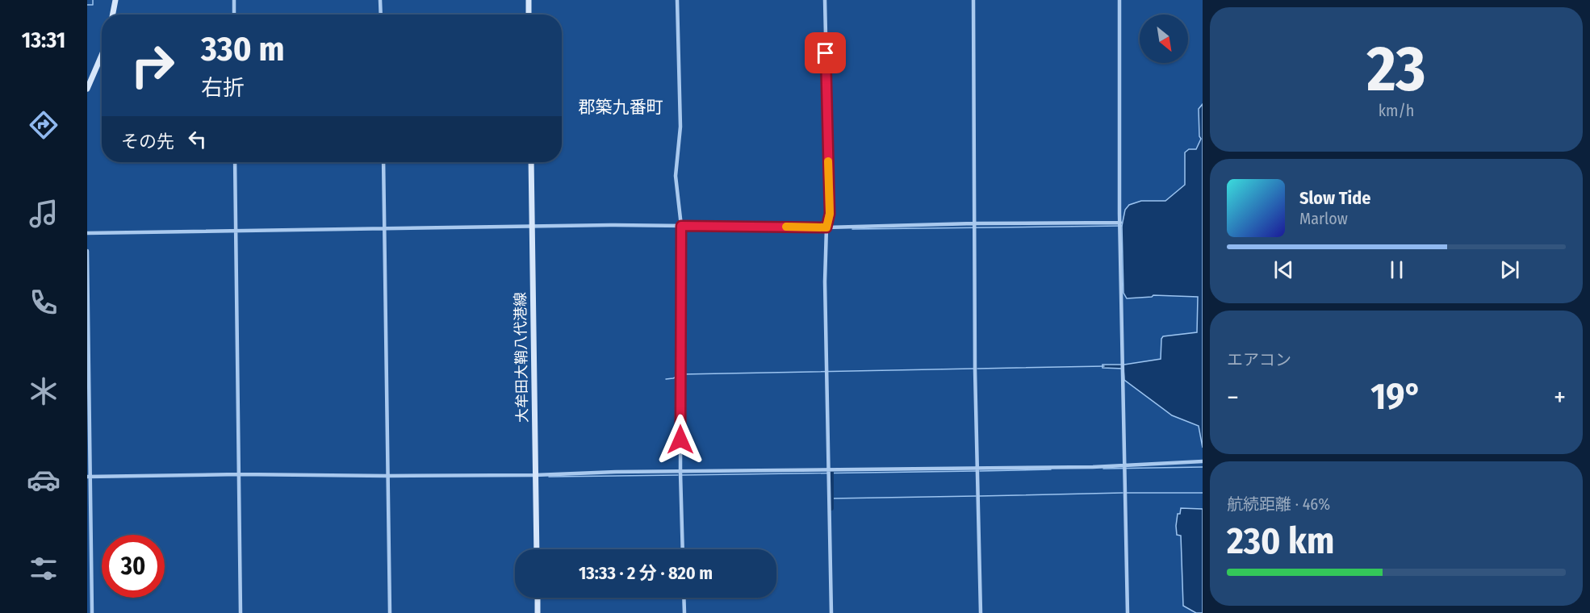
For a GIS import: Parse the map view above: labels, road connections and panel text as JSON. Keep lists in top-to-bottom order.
{
  "streets": {
    "main road": ["大牟田大鞘八代港線"]
  },
  "districts": ["郡築九番町"],
  "north": "bottom right",
  "page": {
    "tabs": "13:31",
    "tile": [
      ["23", "km/h"],
      "エアコン",
      ["航続距離 · 46%", "230 km"]
    ],
    "turn": ["330 m", "右折"],
    "then": "その先",
    "song": ["Slow Tide", "Marlow"],
    "heat": ["−", "19°", "+"],
    "limit": "30",
    "trip": "13:33 · 2 分 · 820 m"
  }
}
